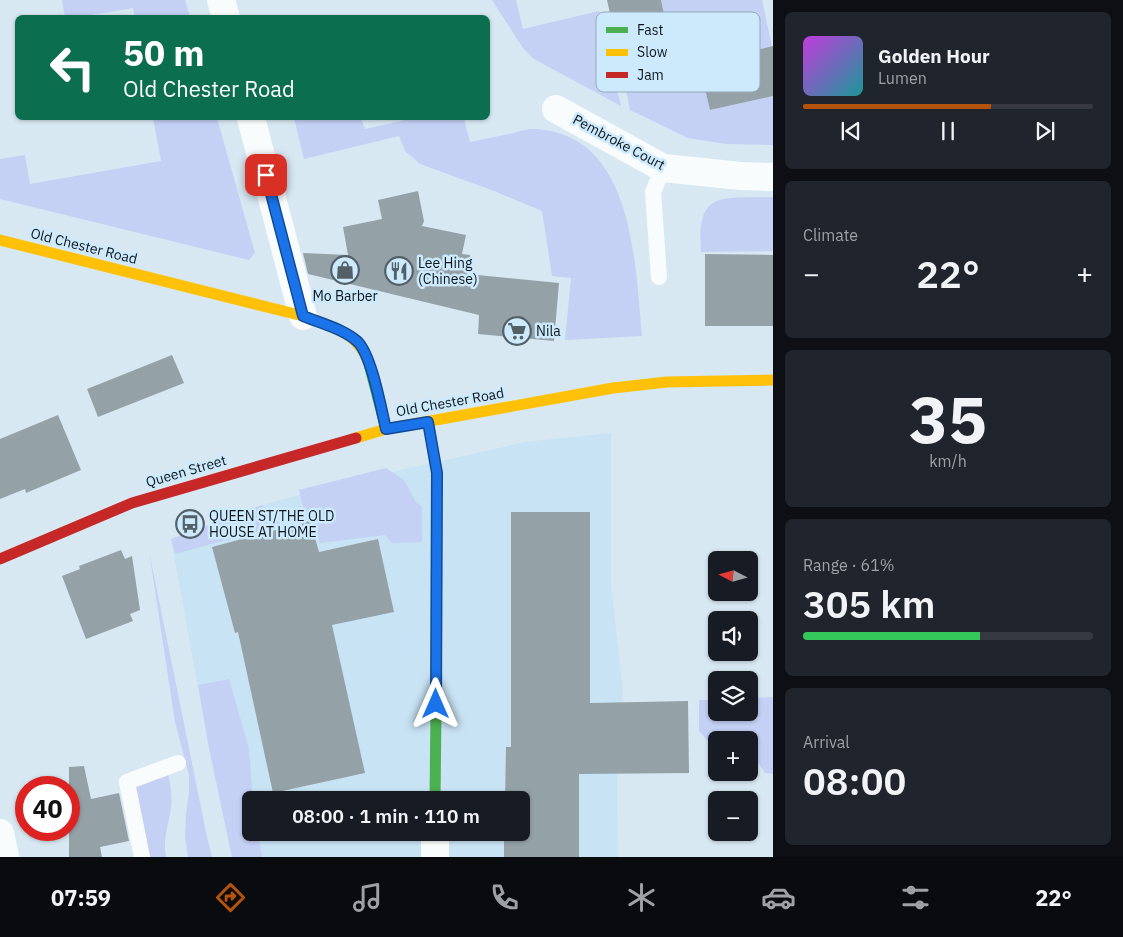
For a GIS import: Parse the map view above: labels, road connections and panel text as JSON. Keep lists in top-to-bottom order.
{
  "streets": {
    "main road": ["Old Chester Road", "Queen Street"],
    "street": ["Pembroke Court"]
  },
  "crossings": [
    ["Old Chester Road", "Queen Street"]
  ],
  "places": {
    "shop": ["Mo Barber"],
    "restaurant": ["Lee Hing (Chinese)"],
    "supermarket": ["Nila"],
    "bus stop": ["QUEEN ST/THE OLD HOUSE AT HOME"]
  },
  "legend": ["Fast", "Slow", "Jam"],
  "north": "left",
  "page": {
    "turn": ["50 m", "Old Chester Road"],
    "song": ["Golden Hour", "Lumen"],
    "tile": [
      "Climate",
      ["35", "km/h"],
      ["Range · 61%", "305 km"],
      ["Arrival", "08:00"]
    ],
    "heat": ["−", "22°", "+"],
    "map_buttons": ["+", "−"],
    "limit": "40",
    "trip": "08:00 · 1 min · 110 m",
    "tabs": ["07:59", "22°"]
  }
}
